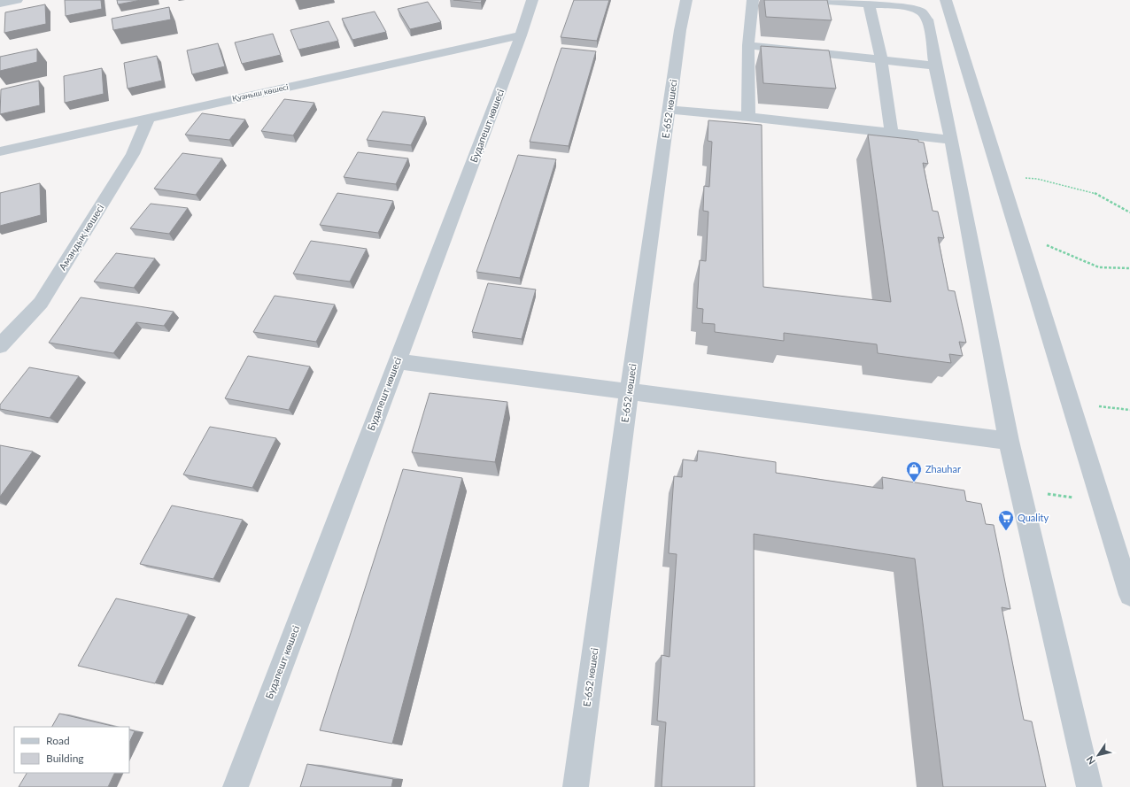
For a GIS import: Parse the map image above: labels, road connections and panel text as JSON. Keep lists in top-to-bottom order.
{
  "streets": {
    "street": [
      "Қуаныш көшесі",
      "Е-652 көшесі",
      "Будапешт көшесі",
      "Амандық көшесі"
    ]
  },
  "crossings": [
    ["Қуаныш көшесі", "Будапешт көшесі"],
    ["Қуаныш көшесі", "Амандық көшесі"]
  ],
  "places": {
    "shop": ["Zhauhar"],
    "supermarket": ["Quality"]
  },
  "legend": ["Road", "Building"],
  "north": "bottom left"
}
